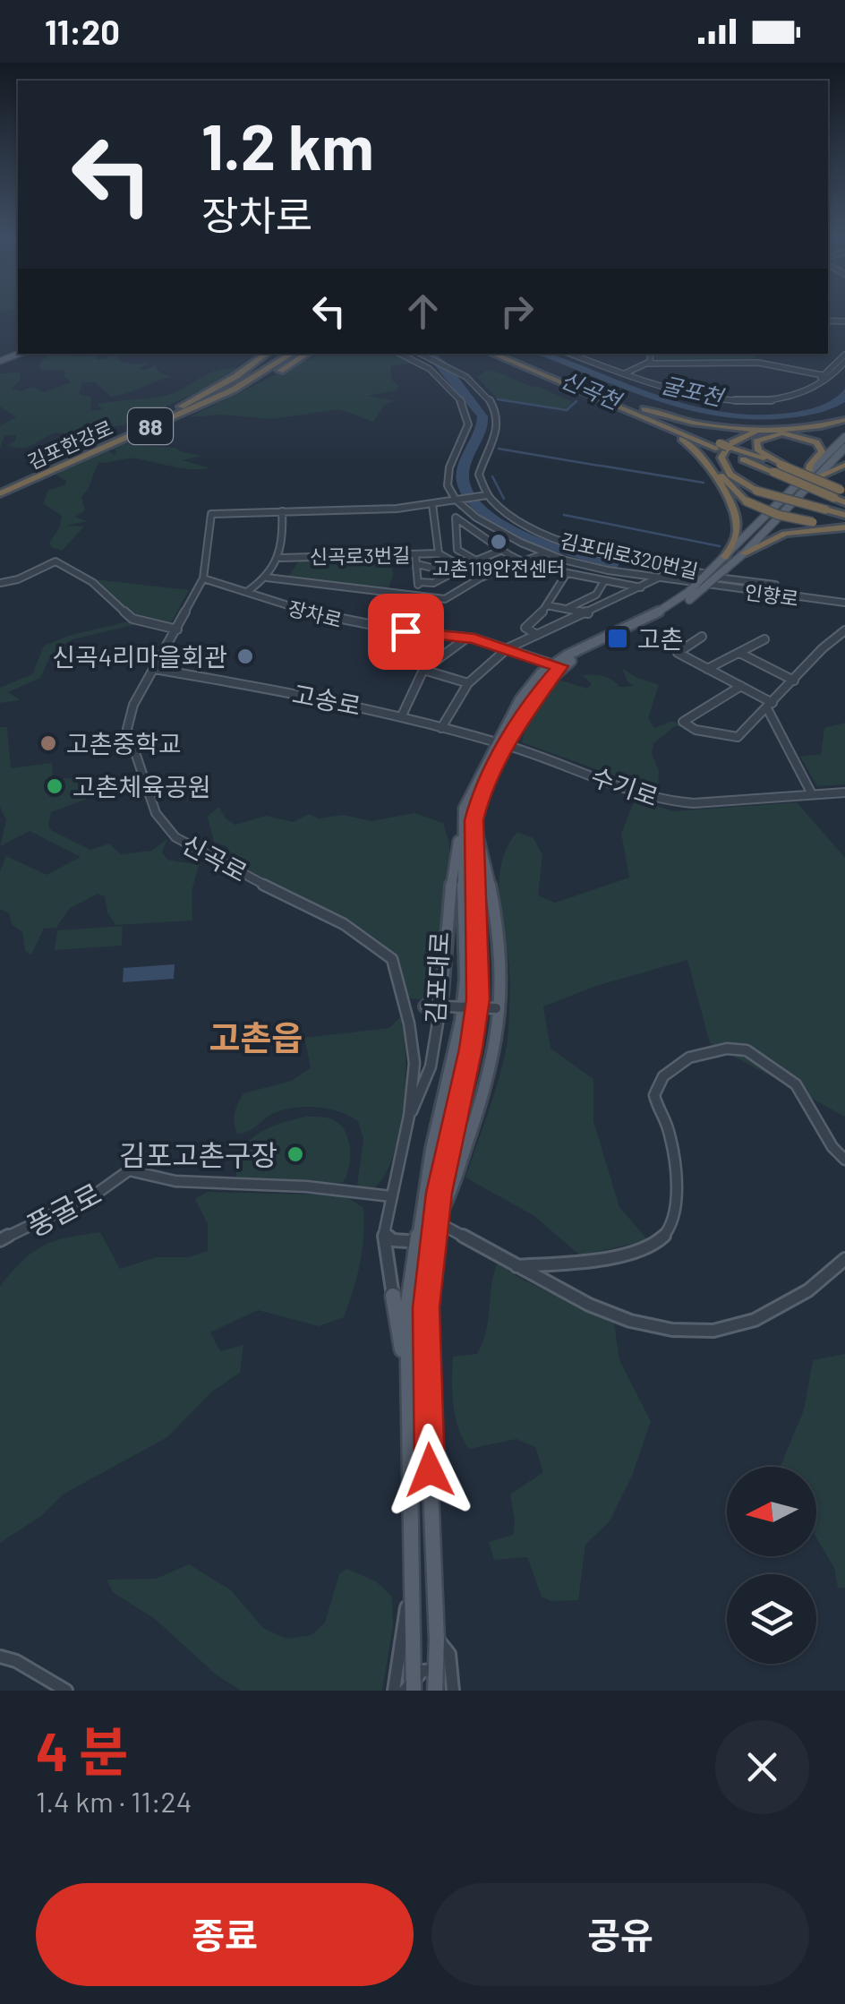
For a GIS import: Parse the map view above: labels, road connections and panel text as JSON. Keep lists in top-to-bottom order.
{
  "streets": {
    "highway": ["88", "김포한강로"],
    "main road": ["김포대로"],
    "street": [
      "신곡로3번길",
      "김포대로320번길",
      "인향로",
      "장차로",
      "고송로",
      "수기로",
      "신곡로",
      "풍굴로"
    ]
  },
  "crossings": [
    ["신곡로3번길", "신곡로"],
    ["김포대로320번길", "인향로"],
    ["김포대로320번길", "김포대로"],
    ["인향로", "김포대로"],
    ["장차로", "신곡로"],
    ["장차로", "김포대로"],
    ["고송로", "수기로"],
    ["고송로", "신곡로"],
    ["고송로", "김포대로"],
    ["수기로", "김포대로"],
    ["신곡로", "풍굴로"]
  ],
  "districts": ["고촌읍"],
  "water": ["신곡천", "굴포천"],
  "places": {
    "other": [
      "고촌119안전센터",
      "신곡4리마을회관",
      "고촌중학교",
      "고촌체육공원",
      "김포고촌구장"
    ],
    "transit": ["고촌"]
  },
  "north": "left",
  "page": {
    "status": "11:20",
    "turn": ["1.2 km", "장차로"],
    "heading": ["4 분", "1.4 km · 11:24"],
    "buttons": ["종료", "공유"]
  }
}
